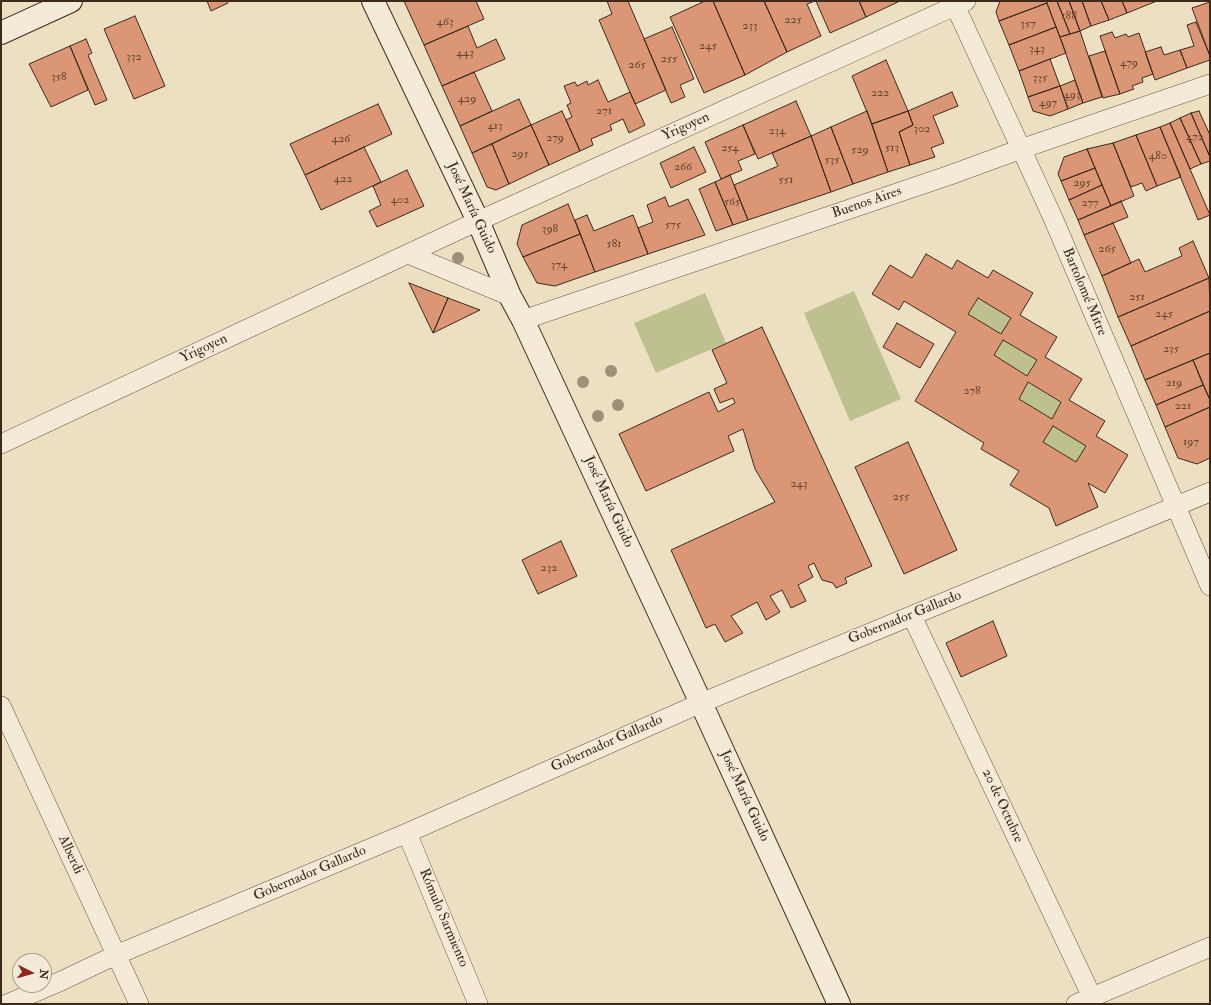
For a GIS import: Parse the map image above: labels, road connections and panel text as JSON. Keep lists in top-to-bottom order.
{
  "streets": {
    "main road": ["José María Guido"],
    "street": [
      "Yrigoyen",
      "Buenos Aires",
      "Bartolomé Mitre",
      "Gobernador Gallardo",
      "20 de Octubre",
      "Alberdi",
      "Rómulo Sarmiento"
    ]
  },
  "crossings": [
    ["Yrigoyen", "José María Guido"],
    ["Yrigoyen", "Bartolomé Mitre"],
    ["Buenos Aires", "José María Guido"],
    ["Buenos Aires", "Bartolomé Mitre"],
    ["José María Guido", "Gobernador Gallardo"],
    ["Bartolomé Mitre", "Gobernador Gallardo"],
    ["Gobernador Gallardo", "20 de Octubre"],
    ["Gobernador Gallardo", "Alberdi"],
    ["Gobernador Gallardo", "Rómulo Sarmiento"]
  ],
  "house_numbers": [
    "188",
    "225",
    "463",
    "357",
    "233",
    "245",
    "343",
    "443",
    "332",
    "255",
    "479",
    "265",
    "358",
    "335",
    "222",
    "493",
    "429",
    "497",
    "271",
    "413",
    "302",
    "234",
    "472",
    "279",
    "426",
    "254",
    "513",
    "529",
    "295",
    "480",
    "535",
    "266",
    "422",
    "551",
    "295",
    "402",
    "565",
    "277",
    "575",
    "398",
    "581",
    "265",
    "374",
    "251",
    "245",
    "235",
    "219",
    "278",
    "221",
    "197",
    "243",
    "255",
    "232"
  ],
  "north": "right"
}
